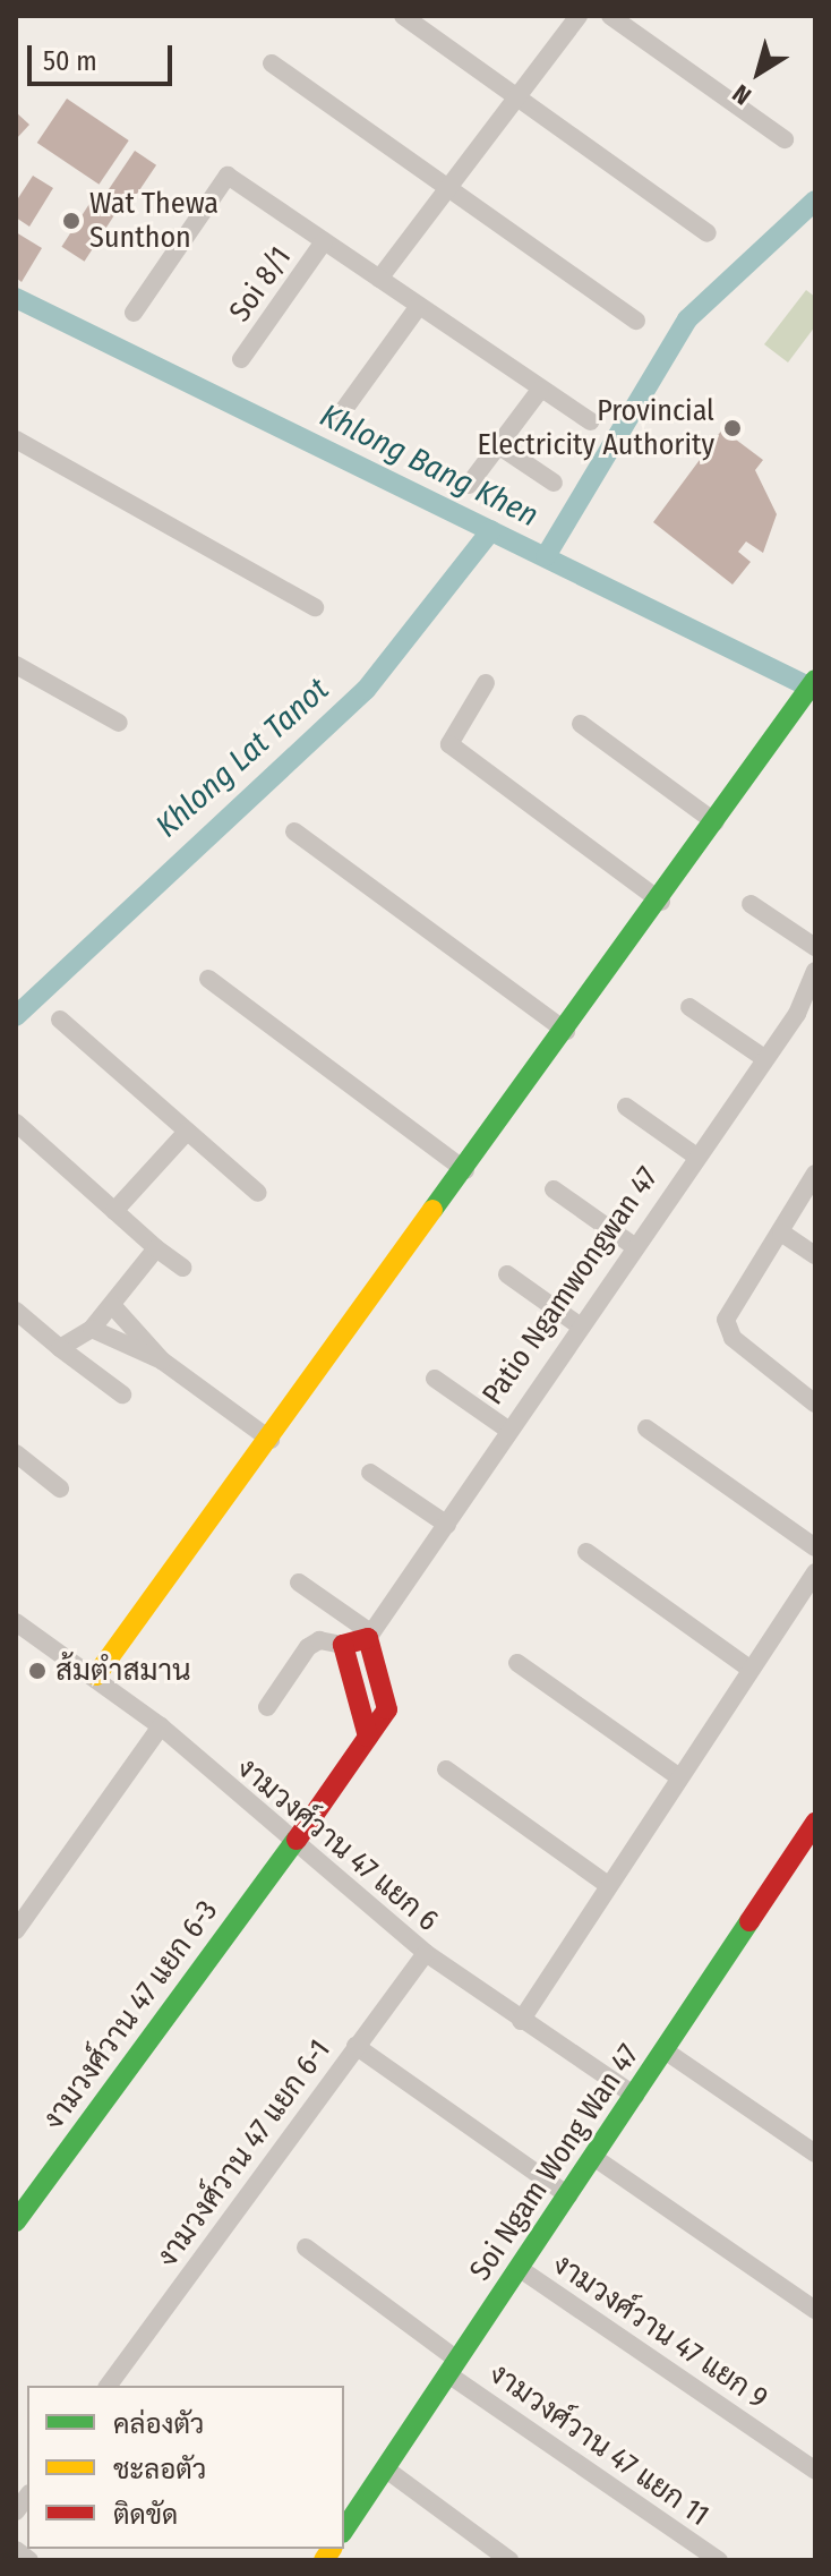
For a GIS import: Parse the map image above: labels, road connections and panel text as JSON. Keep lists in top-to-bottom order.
{
  "streets": {
    "street": [
      "Soi 8/1",
      "Patio Ngamwongwan 47",
      "งามวงศ์วาน 47 แยก 6",
      "งามวงศ์วาน 47 แยก 6-3",
      "งามวงศ์วาน 47 แยก 6-1",
      "Soi Ngam Wong Wan 47",
      "งามวงศ์วาน 47 แยก 9",
      "งามวงศ์วาน 47 แยก 11"
    ]
  },
  "crossings": [
    ["Patio Ngamwongwan 47", "งามวงศ์วาน 47 แยก 6-3"],
    ["งามวงศ์วาน 47 แยก 6", "งามวงศ์วาน 47 แยก 6-3"],
    ["งามวงศ์วาน 47 แยก 6", "งามวงศ์วาน 47 แยก 6-1"],
    ["งามวงศ์วาน 47 แยก 6", "Soi Ngam Wong Wan 47"],
    ["Soi Ngam Wong Wan 47", "งามวงศ์วาน 47 แยก 9"],
    ["Soi Ngam Wong Wan 47", "งามวงศ์วาน 47 แยก 11"]
  ],
  "water": ["Khlong Bang Khen", "Khlong Lat Tanot"],
  "places": ["Wat Thewa Sunthon", "Provincial Electricity Authority", "ส้มตำสมาน"],
  "legend": ["คล่องตัว", "ชะลอตัว", "ติดขัด"],
  "scale_bar": "50 m",
  "north": "bottom left"
}
